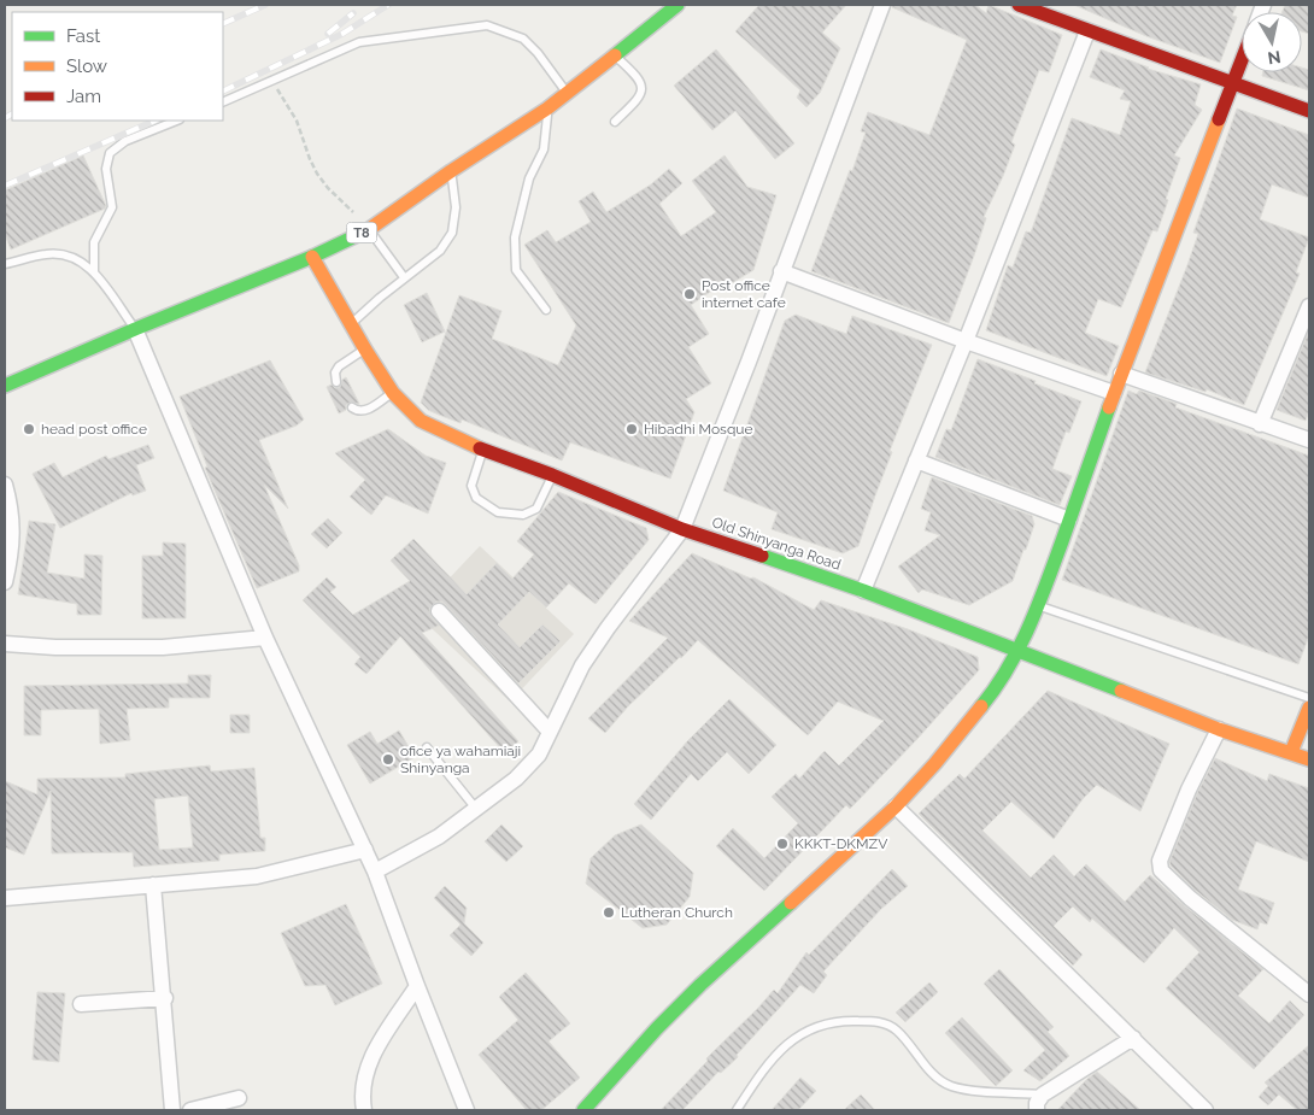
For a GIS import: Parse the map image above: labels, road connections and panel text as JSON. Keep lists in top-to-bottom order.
{
  "streets": {
    "main road": ["T8", "Old Shinyanga Road"]
  },
  "crossings": [
    ["T8", "Old Shinyanga Road"]
  ],
  "places": [
    "Post office internet cafe",
    "head post office",
    "Hibadhi Mosque",
    "ofice ya wahamiaji Shinyanga",
    "KKKT-DKMZV",
    "Lutheran Church"
  ],
  "legend": ["Fast", "Slow", "Jam"],
  "north": "bottom"
}
